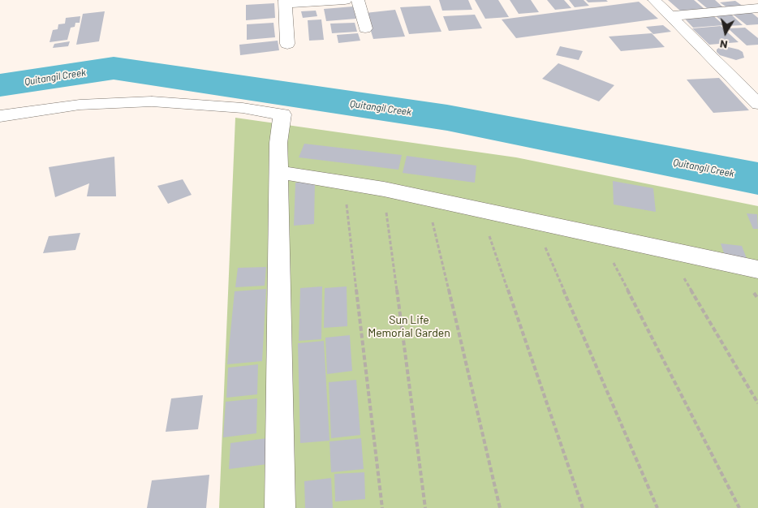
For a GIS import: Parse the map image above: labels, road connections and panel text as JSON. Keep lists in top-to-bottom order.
{
  "water": ["Quitangil Creek"],
  "parks": ["Sun Life Memorial Garden"],
  "north": "bottom"
}
